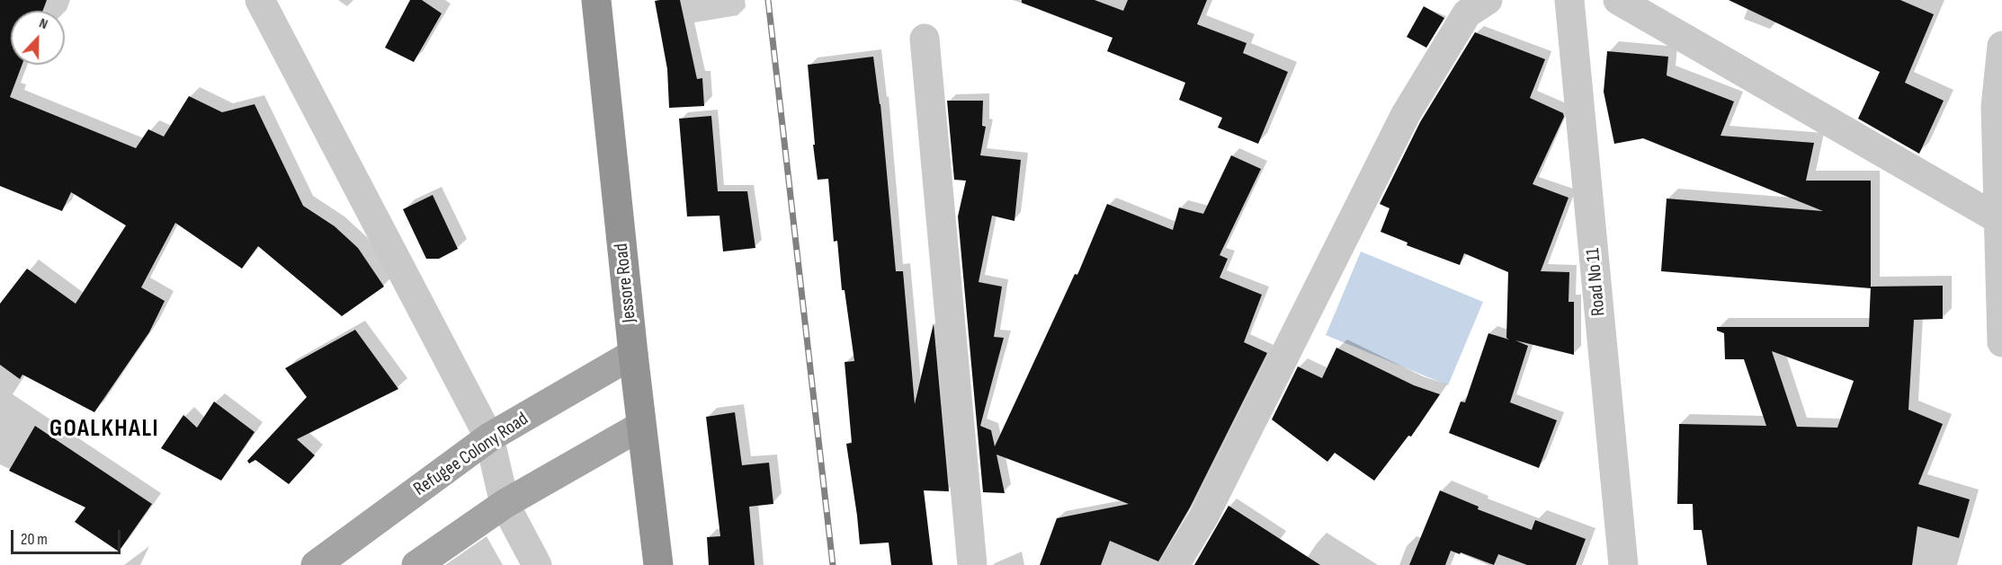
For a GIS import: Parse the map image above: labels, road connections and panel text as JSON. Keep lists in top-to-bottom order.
{
  "streets": {
    "highway": ["Jessore Road"],
    "main road": ["Refugee Colony Road"],
    "street": ["Road No 11"]
  },
  "crossings": [
    ["Jessore Road", "Refugee Colony Road"]
  ],
  "districts": ["GOALKHALI"],
  "scale_bar": "20 m",
  "north": "top"
}
